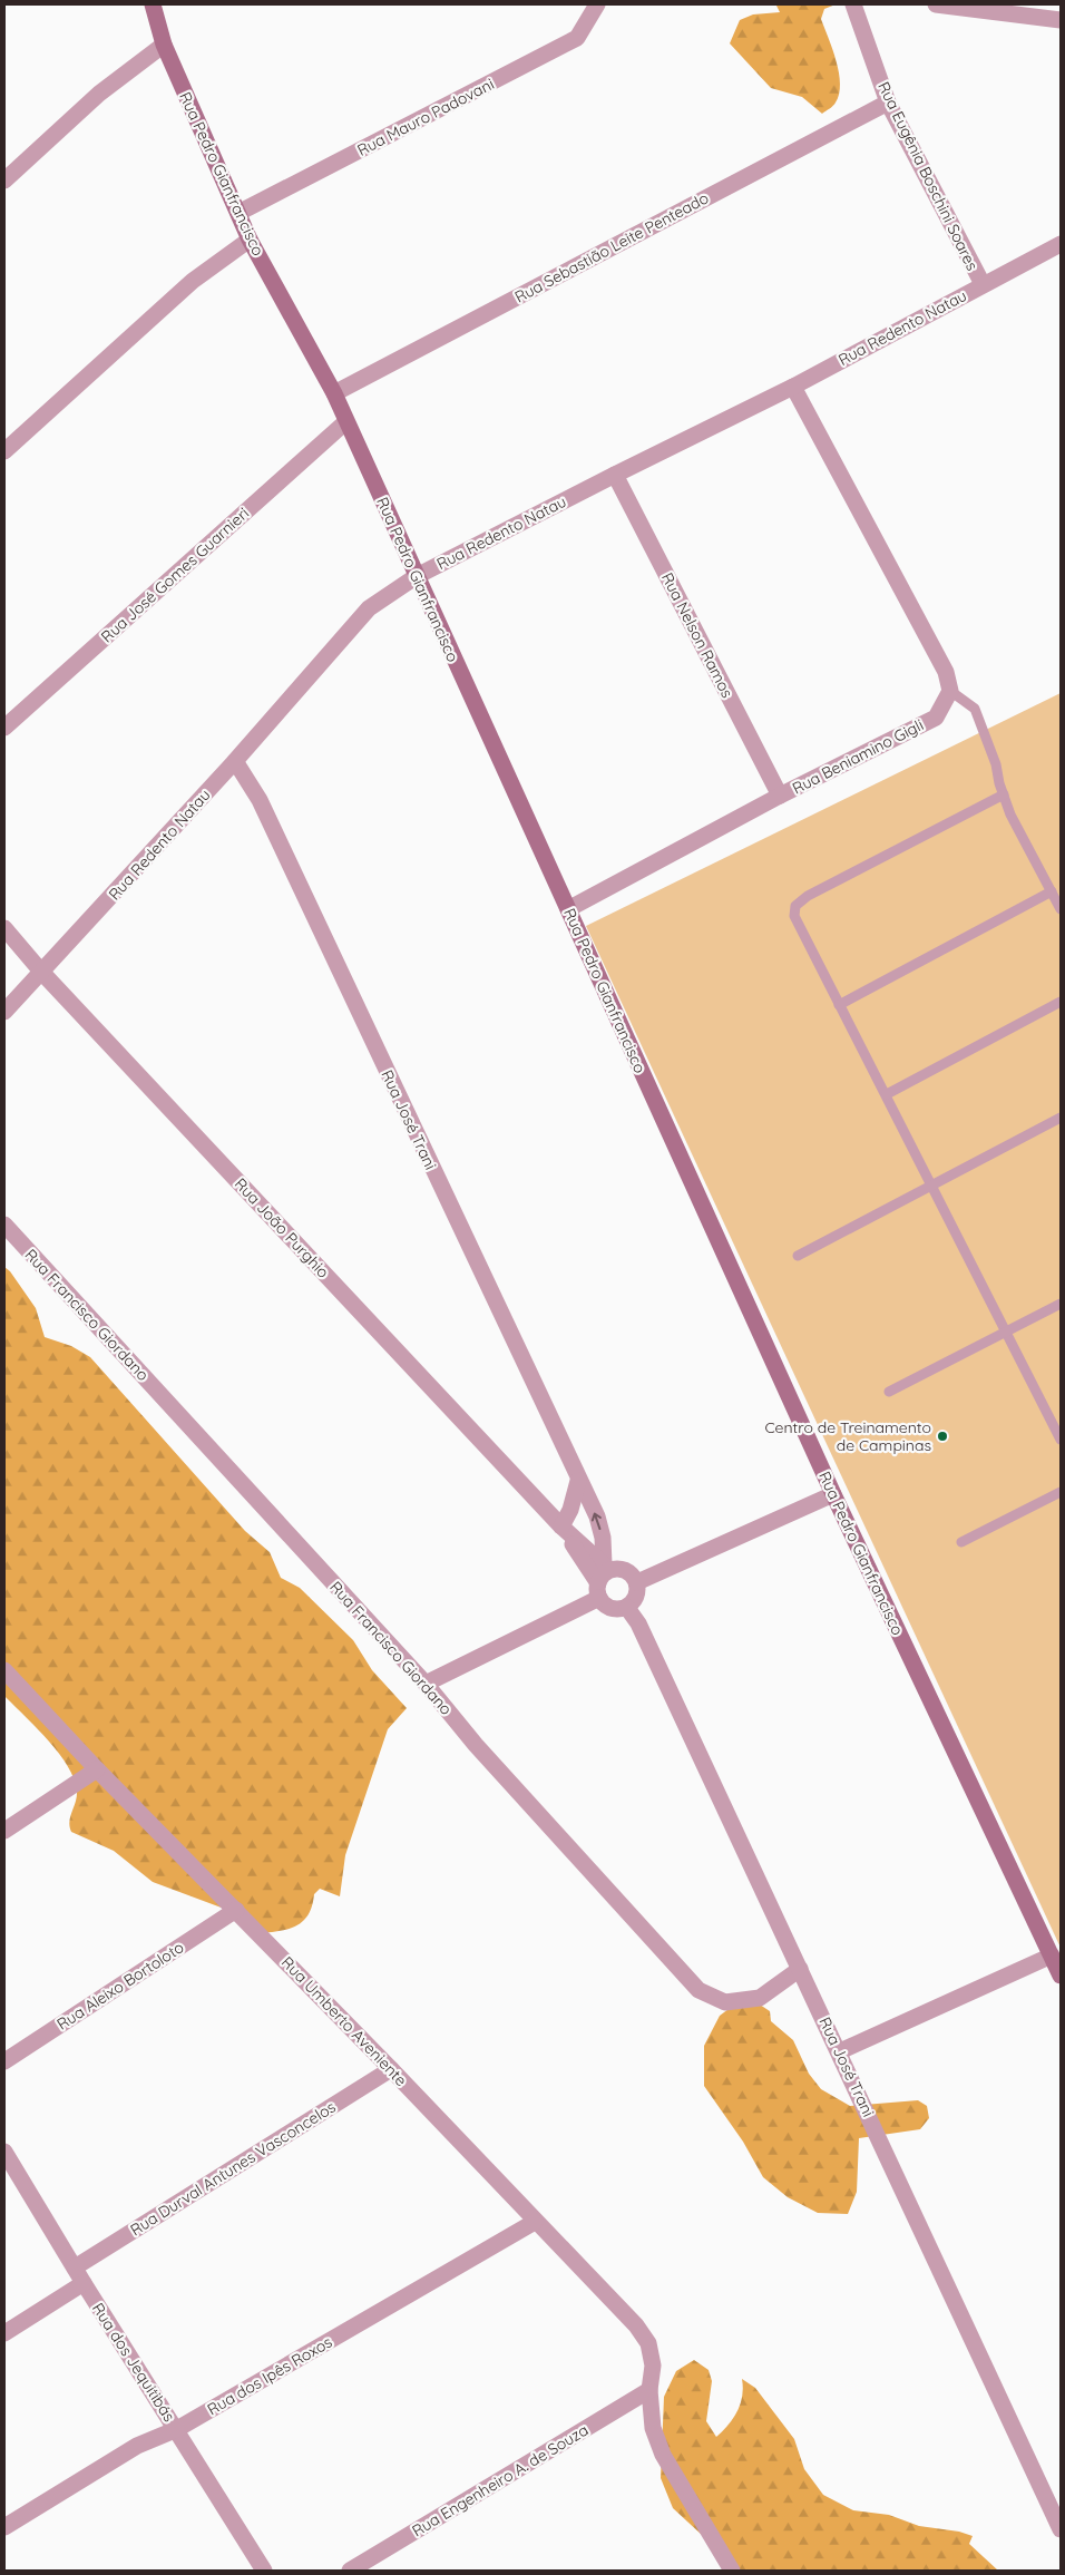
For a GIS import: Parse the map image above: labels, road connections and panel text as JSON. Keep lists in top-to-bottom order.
{
  "streets": {
    "street": [
      "Rua Mauro Padovani",
      "Rua Pedro Gianfrancisco",
      "Rua Eugênia Boschini Soares",
      "Rua Sebastião Leite Penteado",
      "Rua Redento Natau",
      "Rua José Gomes Guarnieri",
      "Rua Nelson Ramos",
      "Rua Beniamino Gigli",
      "Rua José Trani",
      "Rua João Purghio",
      "Rua Francisco Giordano",
      "Rua Aleixo Bortoloto",
      "Rua Umberto Aveniente",
      "Rua Durval Antunes Vasconcelos",
      "Rua dos Jequitibás",
      "Rua dos Ipês Roxos",
      "Rua Engenheiro A. de Souza"
    ]
  },
  "crossings": [
    ["Rua Mauro Padovani", "Rua Pedro Gianfrancisco"],
    ["Rua Pedro Gianfrancisco", "Rua Sebastião Leite Penteado"],
    ["Rua Pedro Gianfrancisco", "Rua Redento Natau"],
    ["Rua Pedro Gianfrancisco", "Rua José Gomes Guarnieri"],
    ["Rua Pedro Gianfrancisco", "Rua Beniamino Gigli"],
    ["Rua Eugênia Boschini Soares", "Rua Sebastião Leite Penteado"],
    ["Rua Eugênia Boschini Soares", "Rua Redento Natau"],
    ["Rua Redento Natau", "Rua Nelson Ramos"],
    ["Rua Redento Natau", "Rua José Trani"],
    ["Rua Redento Natau", "Rua João Purghio"],
    ["Rua Nelson Ramos", "Rua Beniamino Gigli"],
    ["Rua José Trani", "Rua João Purghio"],
    ["Rua José Trani", "Rua Francisco Giordano"],
    ["Rua Aleixo Bortoloto", "Rua Umberto Aveniente"],
    ["Rua Umberto Aveniente", "Rua Durval Antunes Vasconcelos"],
    ["Rua Umberto Aveniente", "Rua dos Ipês Roxos"],
    ["Rua Umberto Aveniente", "Rua Engenheiro A. de Souza"],
    ["Rua Durval Antunes Vasconcelos", "Rua dos Jequitibás"],
    ["Rua dos Jequitibás", "Rua dos Ipês Roxos"]
  ],
  "places": ["Centro de Treinamento de Campinas"]
}
